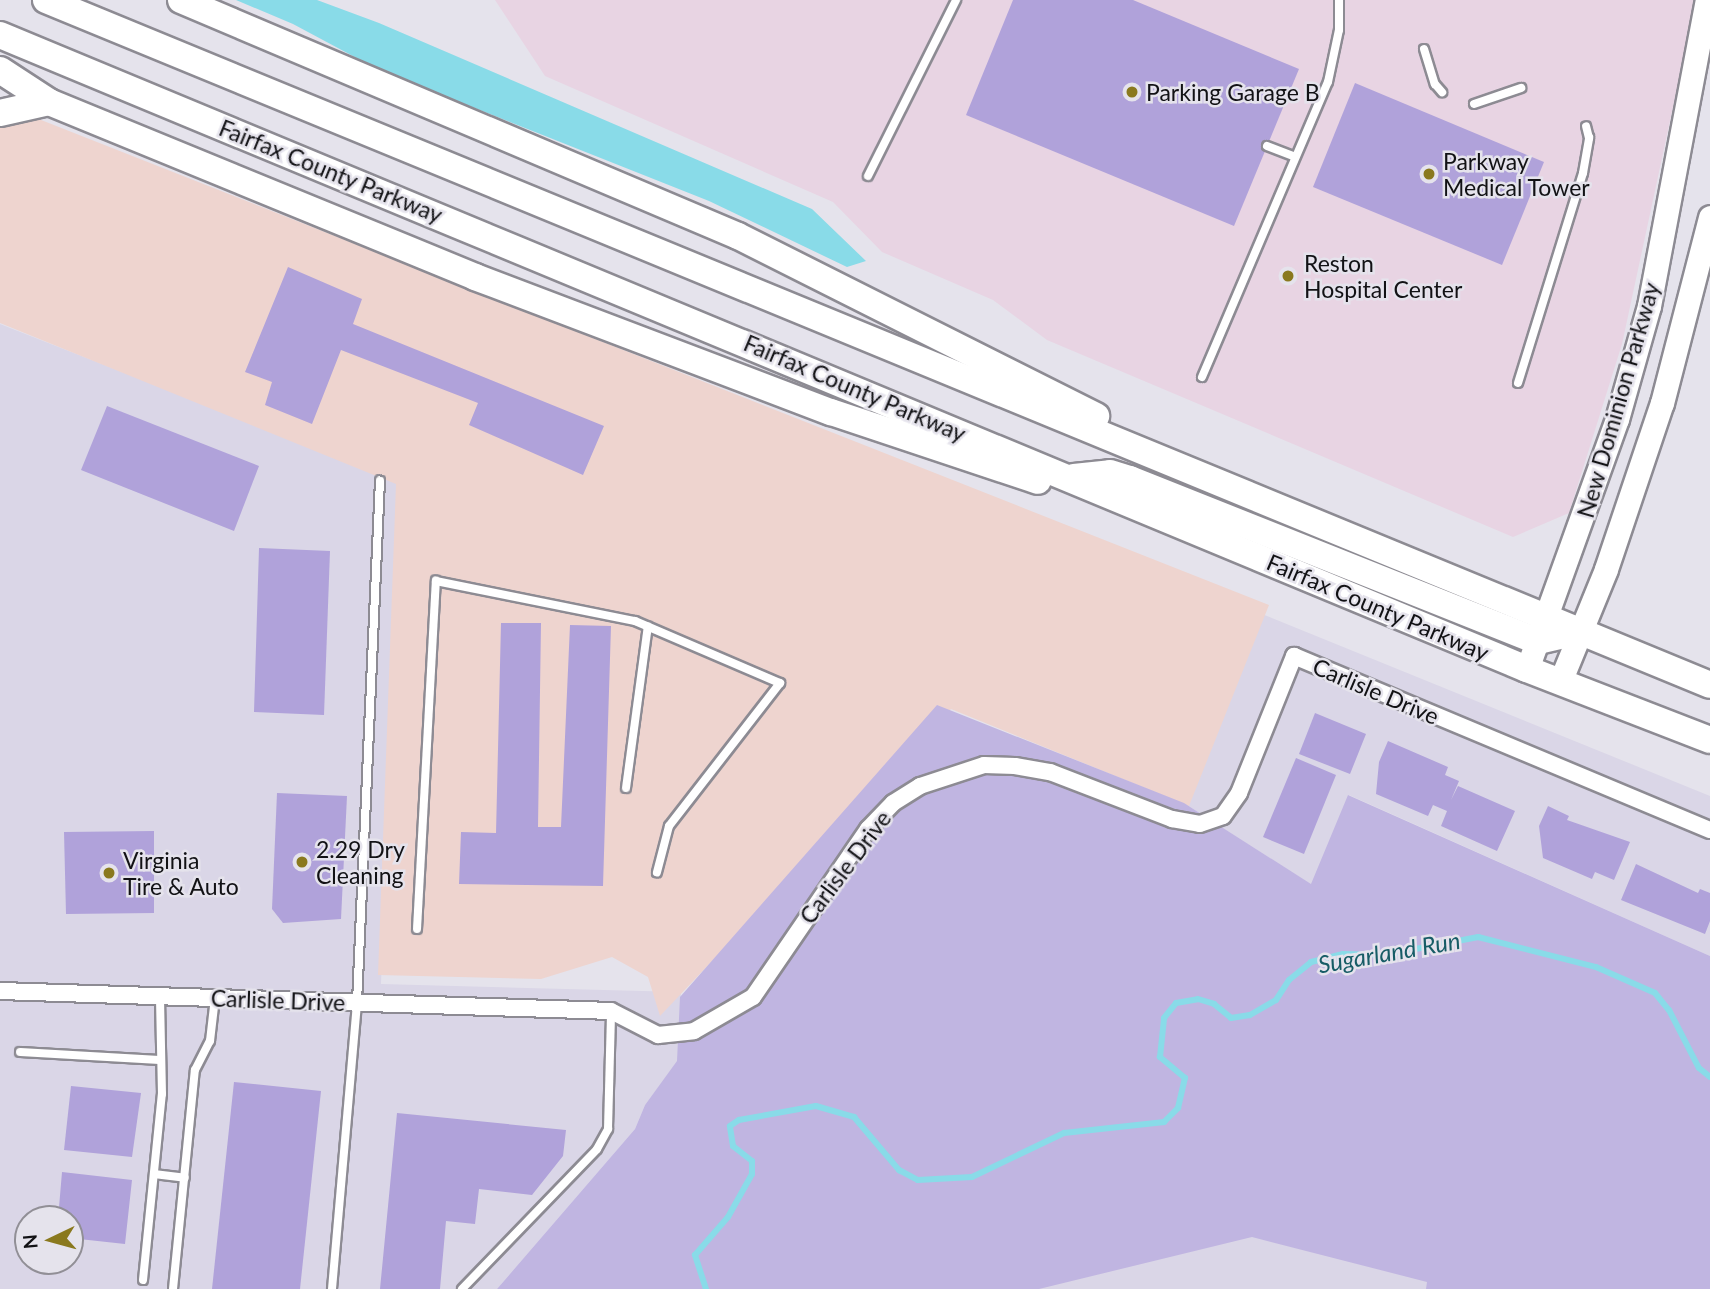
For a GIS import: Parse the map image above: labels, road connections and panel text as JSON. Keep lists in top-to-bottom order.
{
  "streets": {
    "highway": ["Fairfax County Parkway"],
    "main road": ["New Dominion Parkway"],
    "street": ["Carlisle Drive"]
  },
  "crossings": [
    ["Fairfax County Parkway", "New Dominion Parkway"]
  ],
  "water": ["Sugarland Run"],
  "places": [
    "Parking Garage B",
    "Parkway Medical Tower",
    "Reston Hospital Center",
    "2.29 Dry Cleaning",
    "Virginia Tire & Auto"
  ],
  "north": "left"
}
